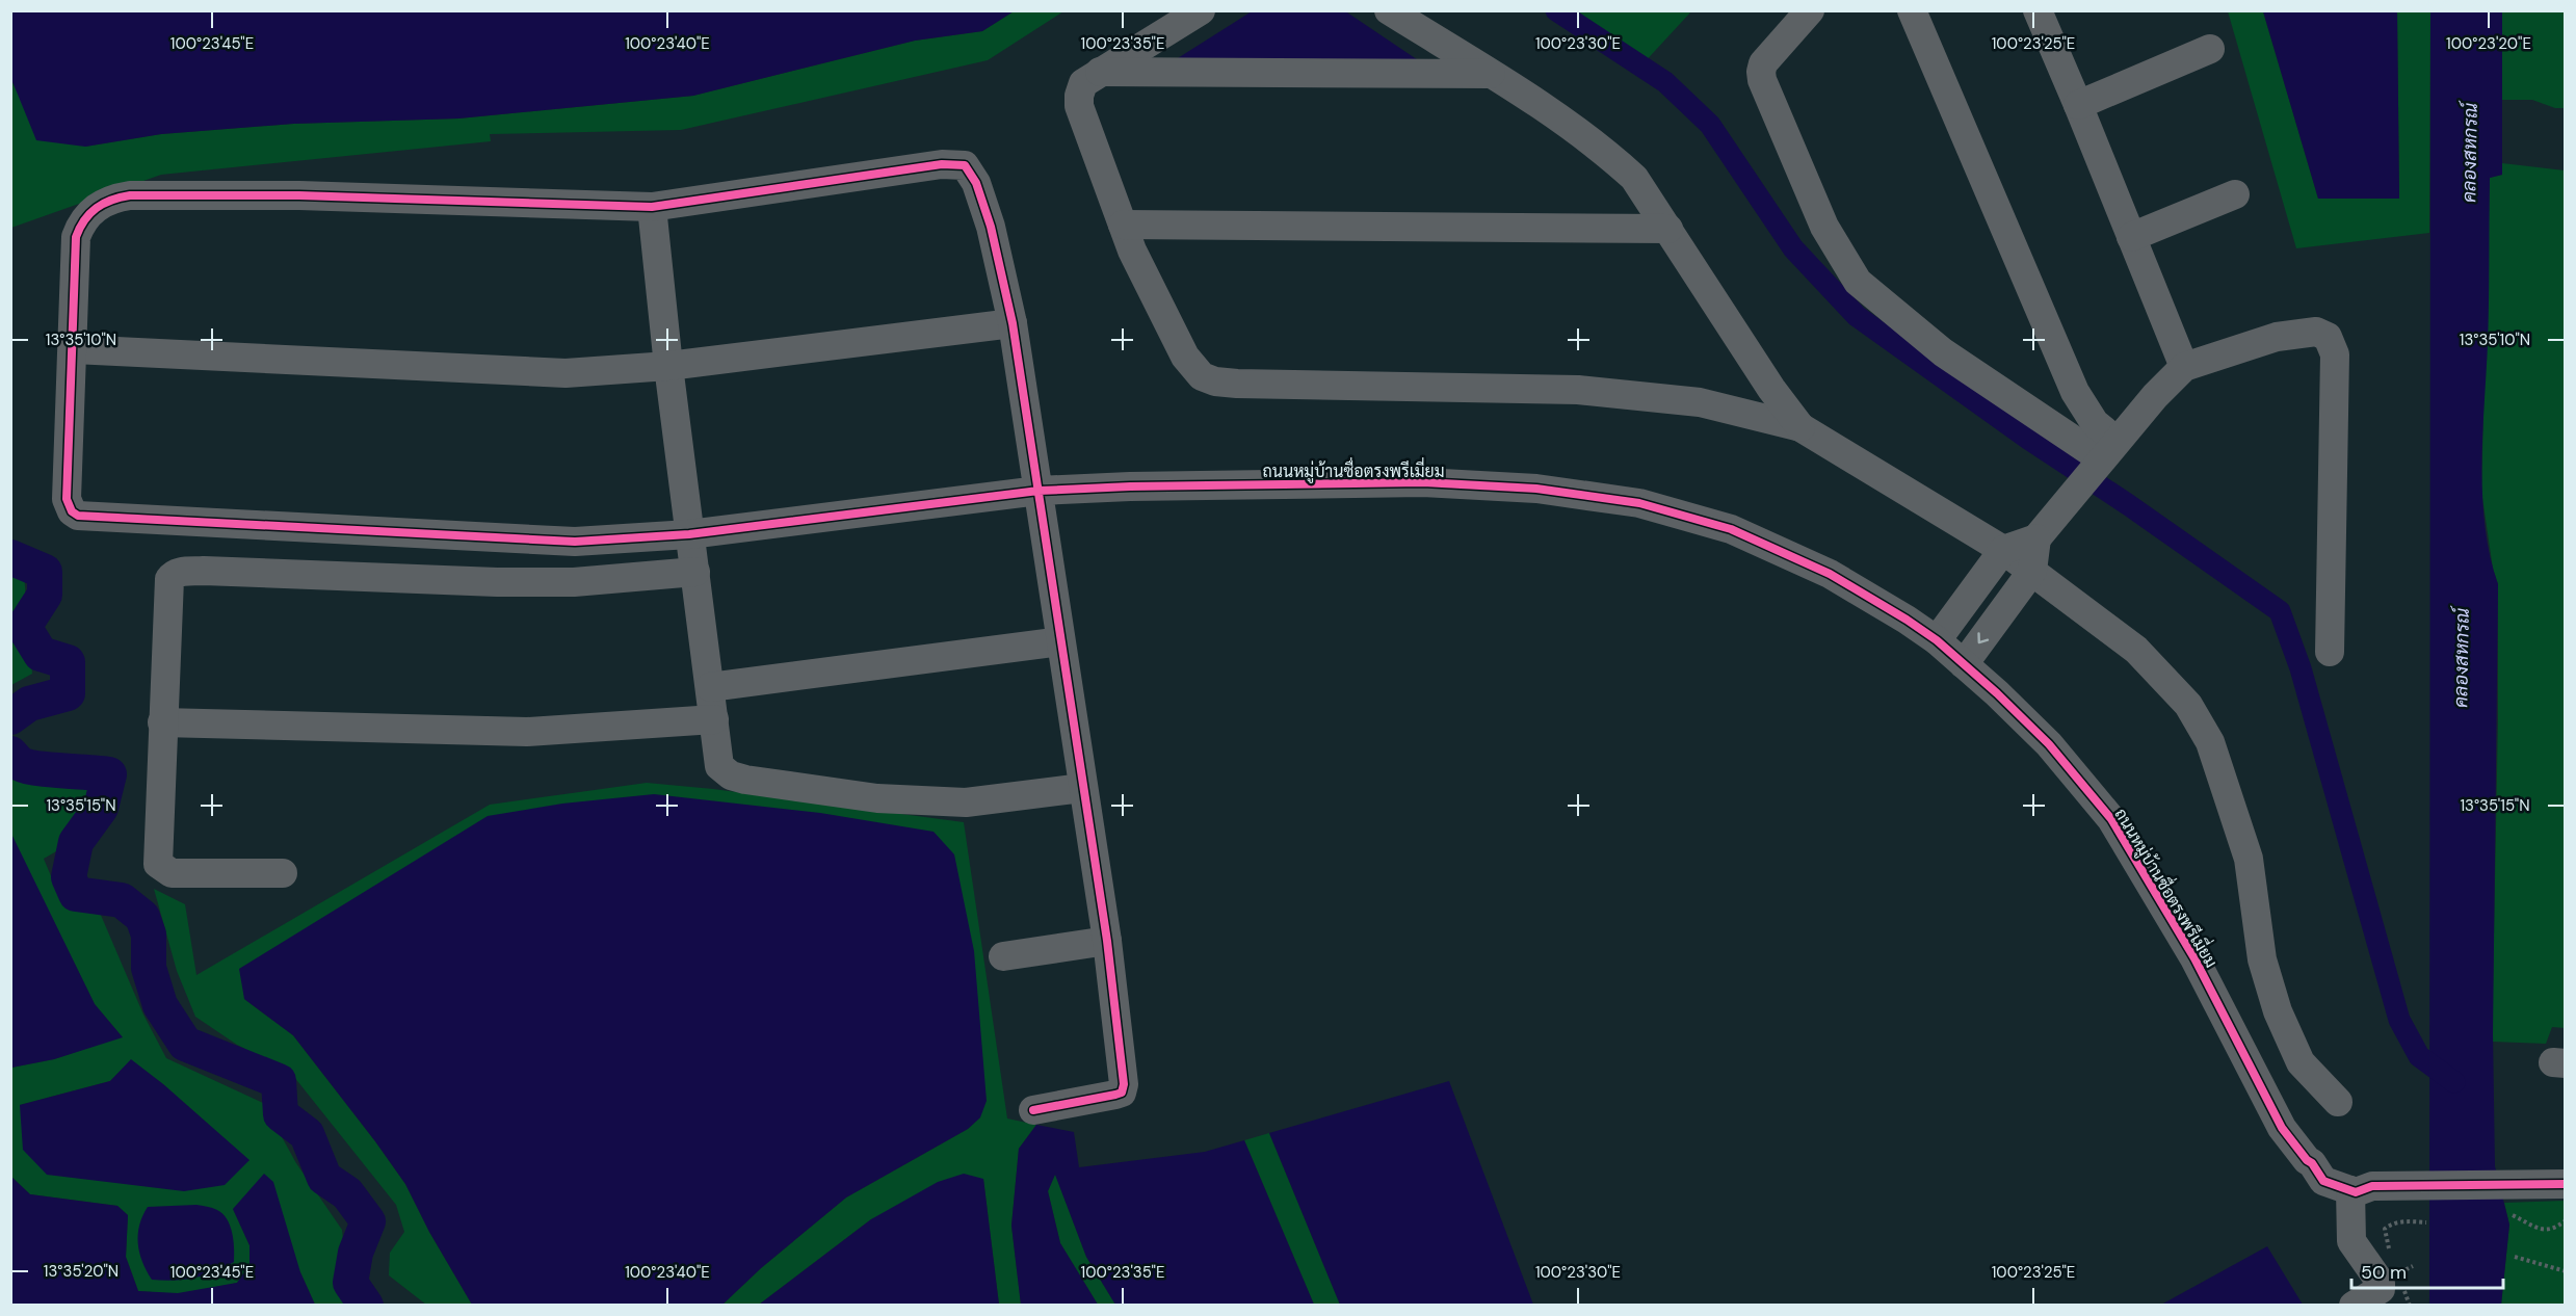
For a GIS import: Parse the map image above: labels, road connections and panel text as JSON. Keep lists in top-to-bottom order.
{
  "streets": {
    "street": ["ถนนหมู่บ้านซื่อตรงพรีเมี่ยม"]
  },
  "water": ["คลองสหกรณ์"],
  "scale_bar": "50 m",
  "coordinates": [
    "100°23'45\"E",
    "100°23'40\"E",
    "100°23'35\"E",
    "100°23'30\"E",
    "100°23'25\"E",
    "100°23'20\"E",
    "13°35'10\"N",
    "13°35'15\"N",
    "13°35'20\"N"
  ]
}
